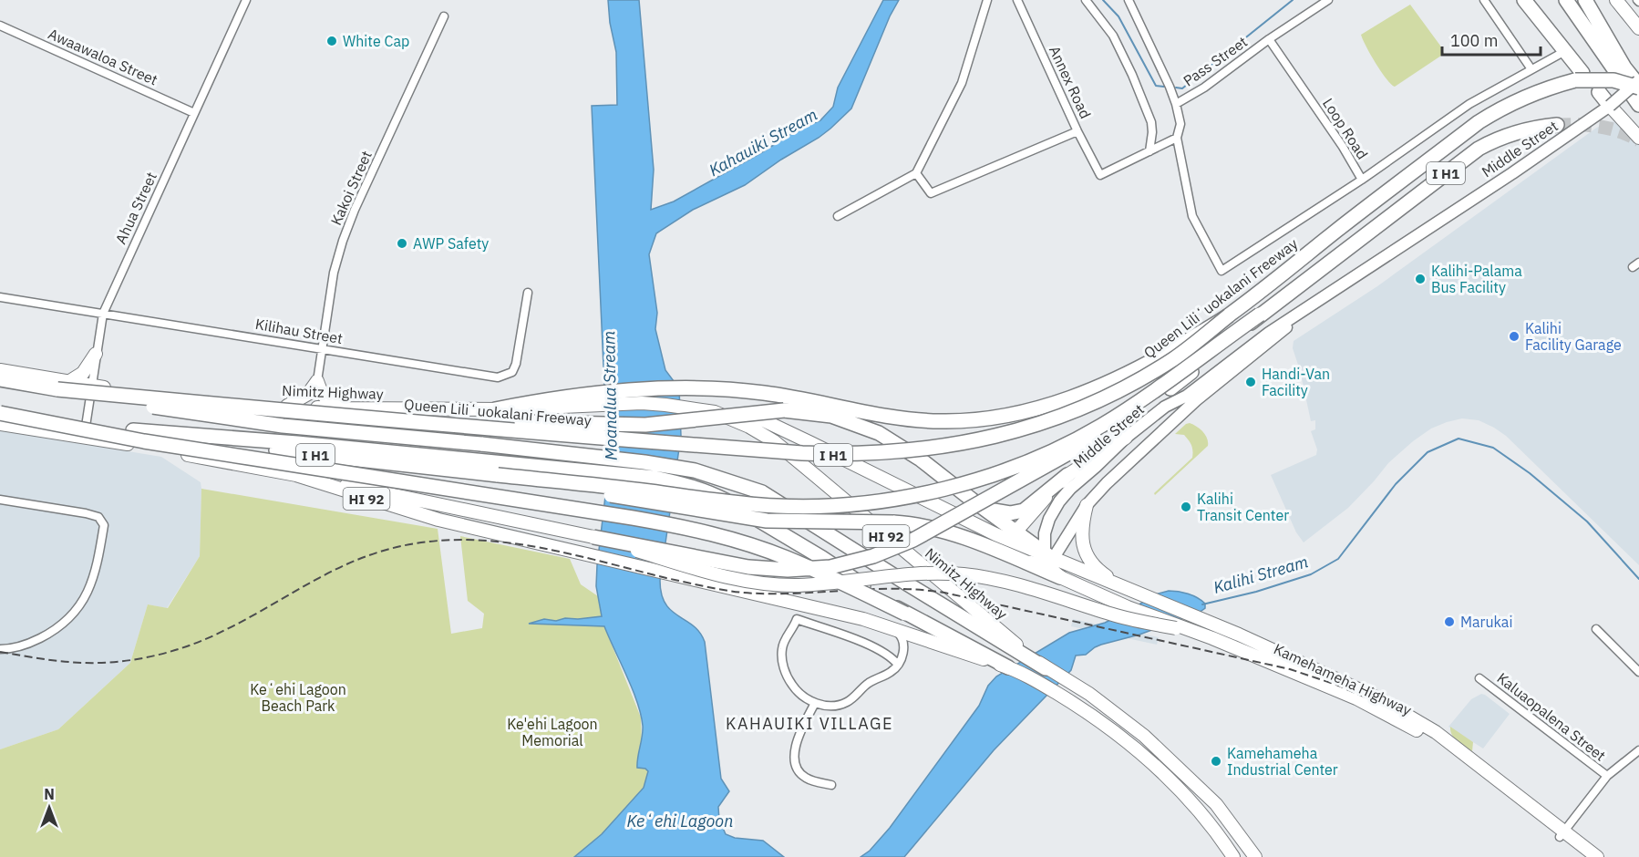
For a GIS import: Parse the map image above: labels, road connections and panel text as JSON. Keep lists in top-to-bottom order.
{
  "streets": {
    "highway": ["I H1", "Queen Liliʻuokalani Freeway"],
    "main road": [
      "Middle Street",
      "Nimitz Highway",
      "HI 92",
      "Kamehameha Highway"
    ],
    "street": [
      "Awaawaloa Street",
      "Pass Street",
      "Annex Road",
      "Loop Road",
      "Kakoi Street",
      "Ahua Street",
      "Kilihau Street",
      "Kaluaopalena Street"
    ]
  },
  "crossings": [
    ["Awaawaloa Street", "Ahua Street"],
    ["Pass Street", "Loop Road"],
    ["Kakoi Street", "Kilihau Street"],
    ["Ahua Street", "Kilihau Street"],
    ["Ahua Street", "Nimitz Highway"],
    ["Ahua Street", "HI 92"],
    ["Queen Liliʻuokalani Freeway", "Nimitz Highway"]
  ],
  "districts": ["KAHAUIKI VILLAGE"],
  "water": [
    "Kahauiki Stream",
    "Moanalua Stream",
    "Kalihi Stream",
    "Keʻehi Lagoon"
  ],
  "parks": ["Keʻehi Lagoon Beach Park", "Ke'ehi Lagoon Memorial"],
  "places": [
    "White Cap",
    "AWP Safety",
    "Kalihi-Palama Bus Facility",
    "Kalihi Facility Garage",
    "Handi-Van Facility",
    "Kalihi Transit Center",
    "Marukai",
    "Kamehameha Industrial Center"
  ],
  "scale_bar": "100 m",
  "north": "top"
}
